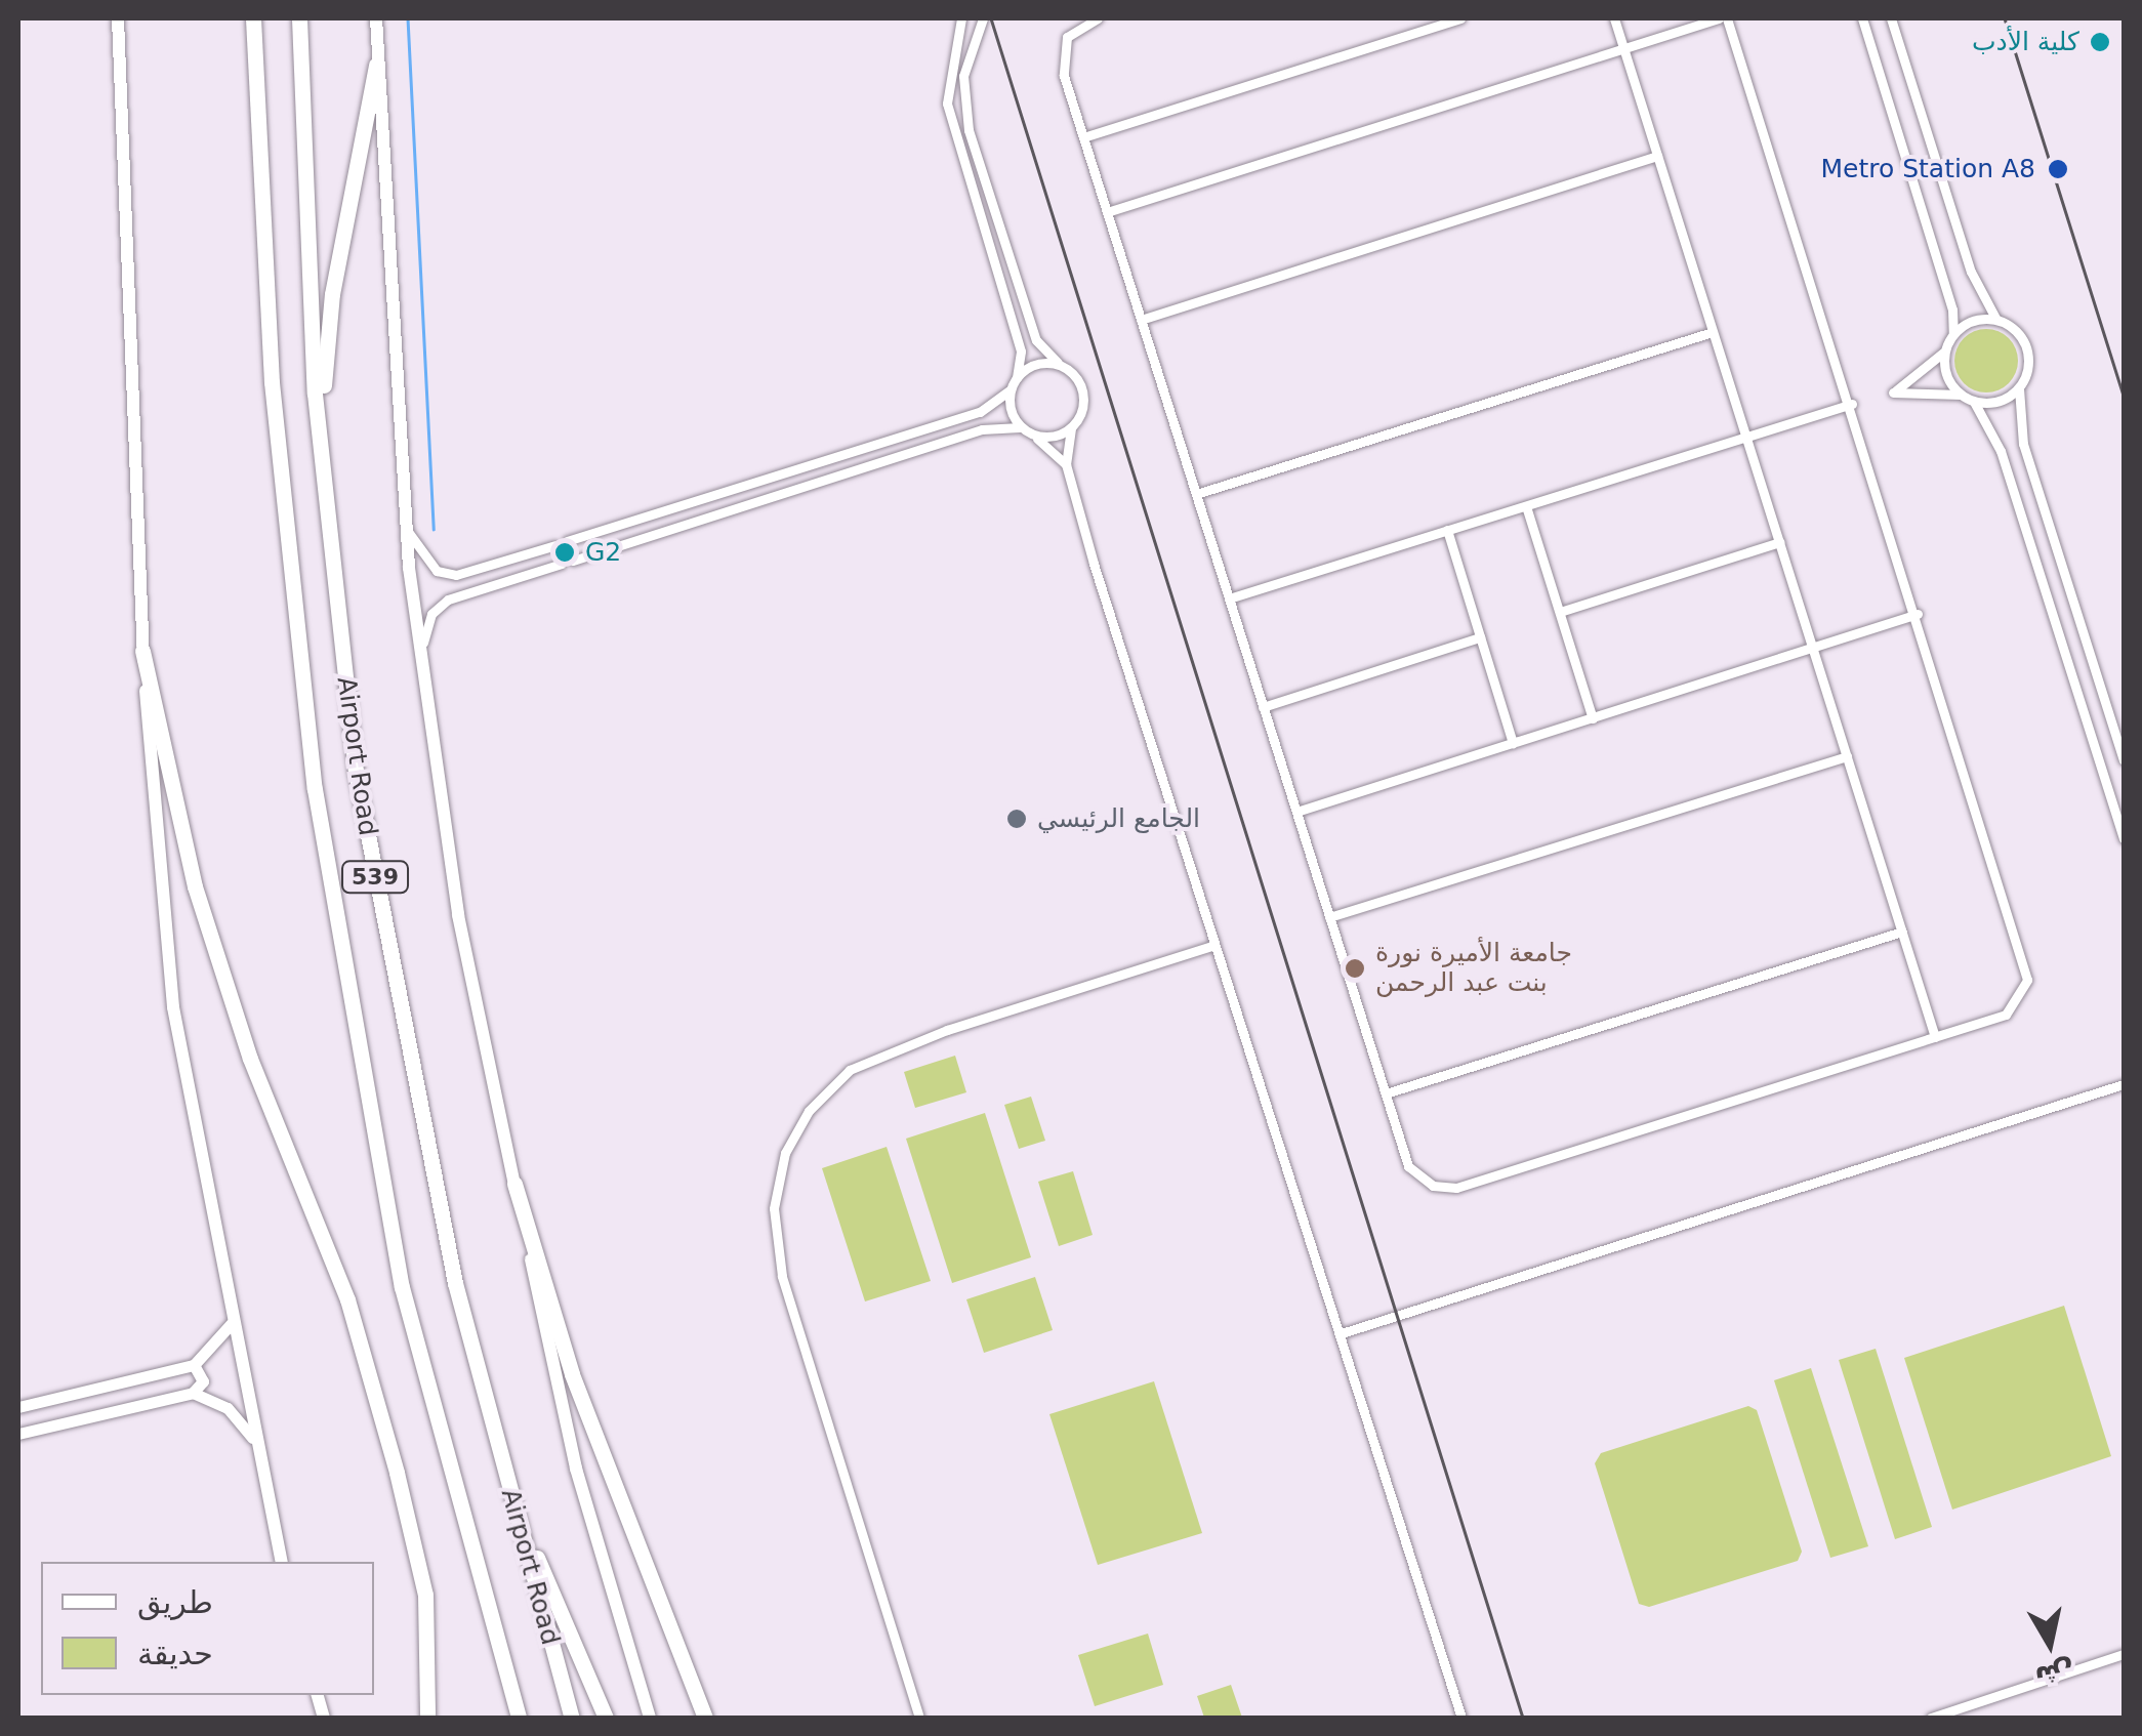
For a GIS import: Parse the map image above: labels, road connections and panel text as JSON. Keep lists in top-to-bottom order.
{
  "streets": {
    "highway": ["Airport Road", "539"]
  },
  "places": [
    "كلية الأدب",
    "Metro Station A8",
    "G2",
    "الجامع الرئيسي",
    "جامعة الأميرة نورة بنت عبد الرحمن"
  ],
  "legend": ["طريق", "حديقة"],
  "north": "bottom"
}
